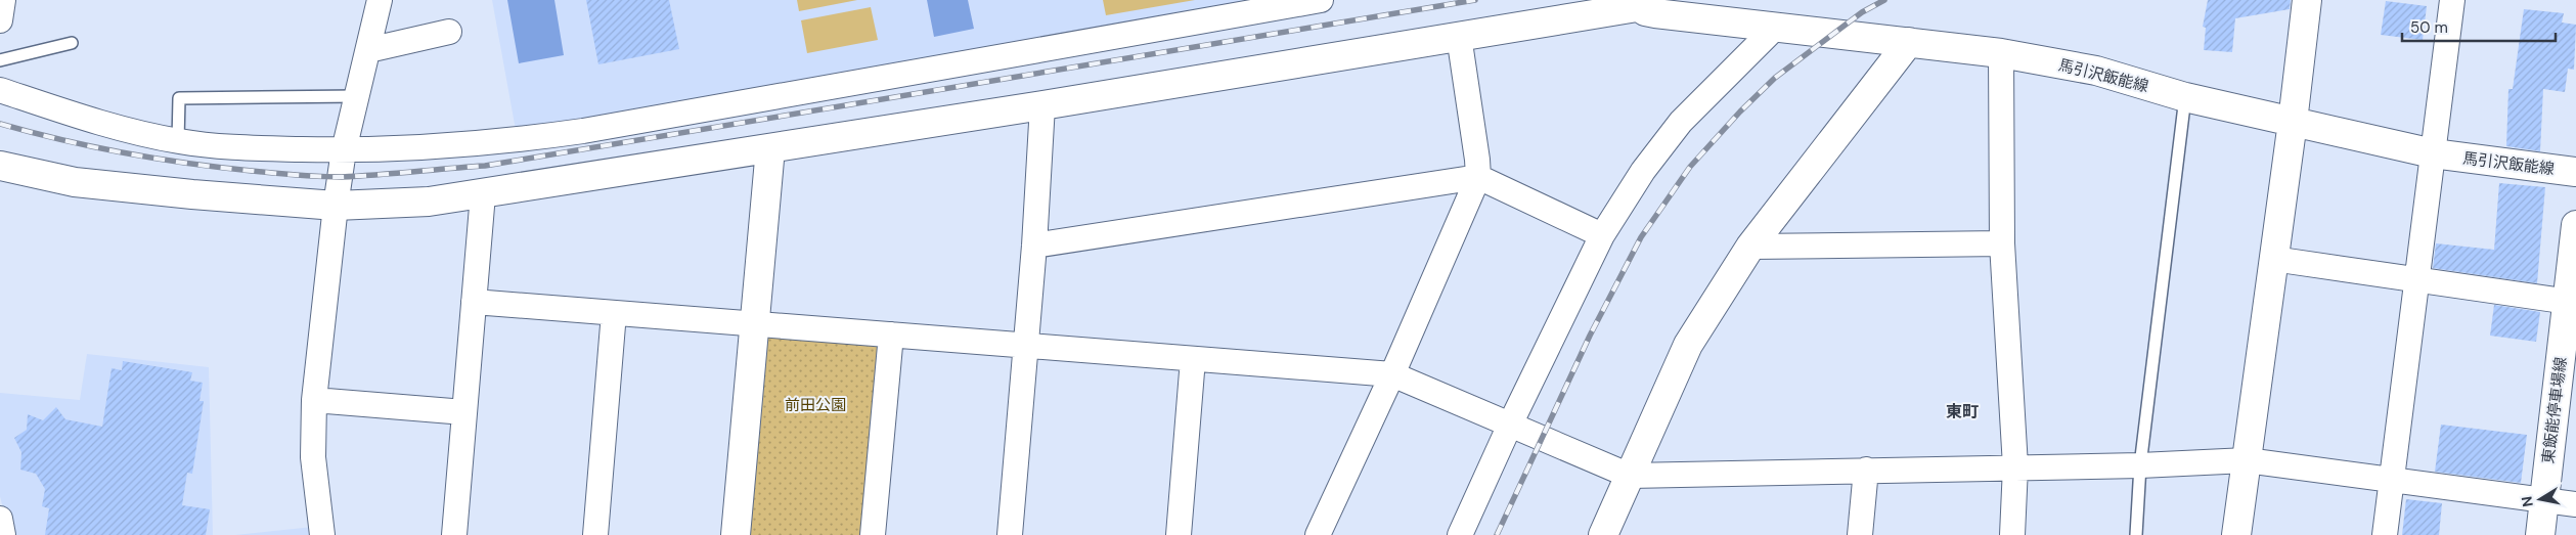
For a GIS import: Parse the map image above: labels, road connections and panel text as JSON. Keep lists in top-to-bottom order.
{
  "streets": {
    "street": ["馬引沢飯能線", "東飯能停車場線"]
  },
  "districts": ["東町"],
  "parks": ["前田公園"],
  "scale_bar": "50 m",
  "north": "left"
}
